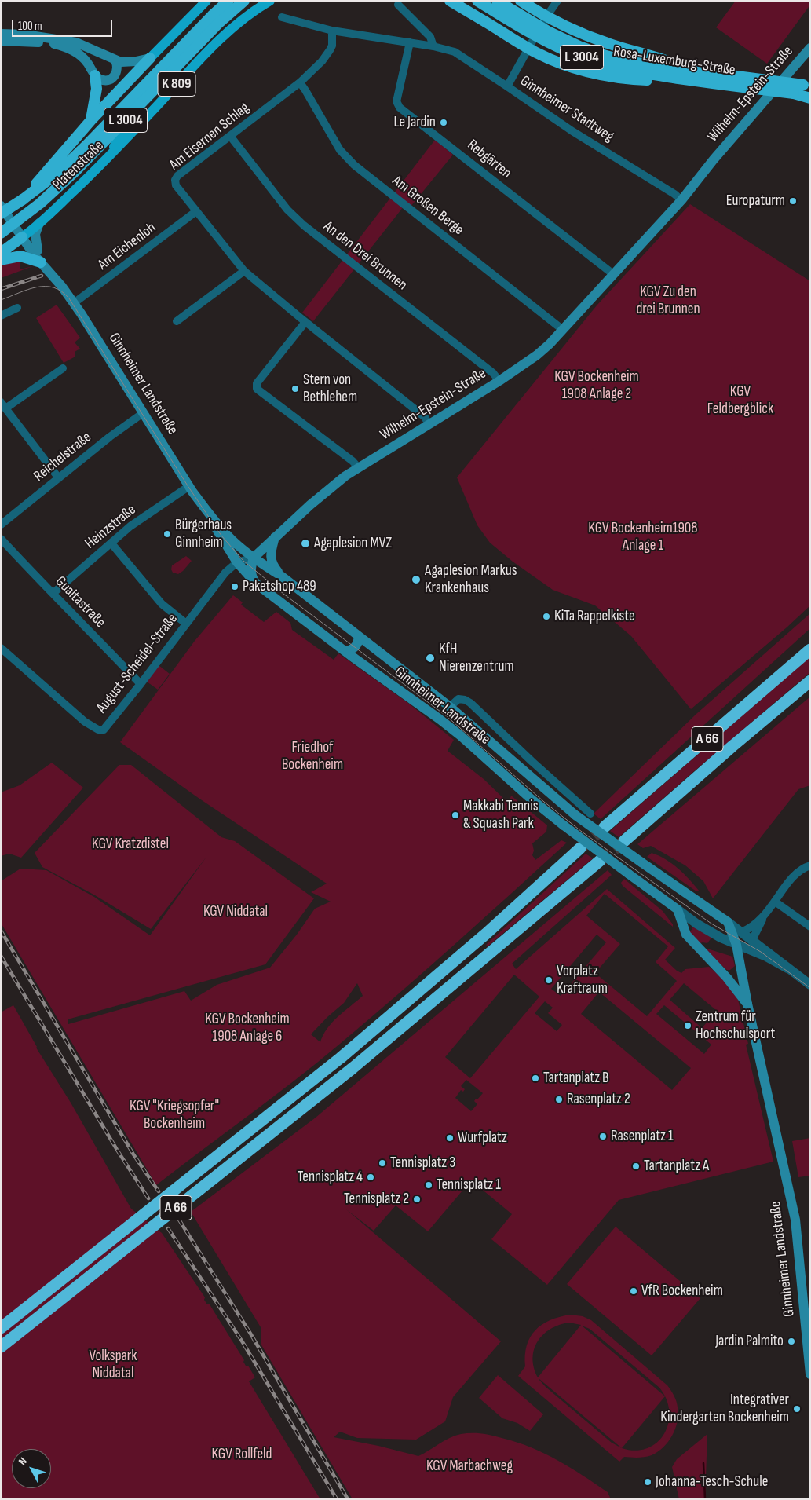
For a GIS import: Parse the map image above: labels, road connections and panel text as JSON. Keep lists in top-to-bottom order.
{
  "streets": {
    "highway": ["L 3004", "Rosa-Luxemburg-Straße", "A 66"],
    "main road": [
      "K 809",
      "Wilhelm-Epstein-Straße",
      "Platenstraße",
      "Ginnheimer Landstraße"
    ],
    "street": [
      "Ginnheimer Stadtweg",
      "Am Eisernen Schlag",
      "Rebgärten",
      "Am Großen Berge",
      "Am Eichenloh",
      "An den Drei Brunnen",
      "Reichelstraße",
      "Heinzstraße",
      "Guaitastraße",
      "August-Scheidel-Straße"
    ]
  },
  "crossings": [
    ["K 809", "Platenstraße"],
    ["Wilhelm-Epstein-Straße", "Ginnheimer Stadtweg"],
    ["Wilhelm-Epstein-Straße", "Am Eisernen Schlag"],
    ["Wilhelm-Epstein-Straße", "Rebgärten"],
    ["Wilhelm-Epstein-Straße", "Am Großen Berge"],
    ["Wilhelm-Epstein-Straße", "An den Drei Brunnen"],
    ["Wilhelm-Epstein-Straße", "Ginnheimer Landstraße"],
    ["Wilhelm-Epstein-Straße", "August-Scheidel-Straße"],
    ["Ginnheimer Stadtweg", "Am Eisernen Schlag"],
    ["Ginnheimer Stadtweg", "Rebgärten"],
    ["Am Eisernen Schlag", "Am Großen Berge"],
    ["Am Eisernen Schlag", "Am Eichenloh"],
    ["Am Eisernen Schlag", "An den Drei Brunnen"],
    ["Platenstraße", "Ginnheimer Landstraße"],
    ["Am Eichenloh", "Ginnheimer Landstraße"],
    ["Ginnheimer Landstraße", "Reichelstraße"],
    ["Ginnheimer Landstraße", "Heinzstraße"],
    ["Ginnheimer Landstraße", "August-Scheidel-Straße"],
    ["Heinzstraße", "Guaitastraße"],
    ["Guaitastraße", "August-Scheidel-Straße"]
  ],
  "parks": [
    "KGV Zu den drei Brunnen",
    "KGV Bockenheim 1908 Anlage 2",
    "KGV Feldbergblick",
    "KGV Bockenheim1908 Anlage 1",
    "Friedhof Bockenheim",
    "KGV Kratzdistel",
    "KGV Niddatal",
    "KGV Bockenheim 1908 Anlage 6",
    "KGV \"Kriegsopfer\" Bockenheim",
    "Volkspark Niddatal",
    "KGV Rollfeld",
    "KGV Marbachweg"
  ],
  "places": [
    "Le Jardin",
    "Europaturm",
    "Stern von Bethlehem",
    "Bürgerhaus Ginnheim",
    "Agaplesion MVZ",
    "Agaplesion Markus Krankenhaus",
    "Paketshop 489",
    "KiTa Rappelkiste",
    "KfH Nierenzentrum",
    "Makkabi Tennis & Squash Park",
    "Vorplatz Kraftraum",
    "Zentrum für Hochschulsport",
    "Tartanplatz B",
    "Rasenplatz 2",
    "Rasenplatz 1",
    "Wurfplatz",
    "Tennisplatz 3",
    "Tartanplatz A",
    "Tennisplatz 4",
    "Tennisplatz 1",
    "Tennisplatz 2",
    "VfR Bockenheim",
    "Jardin Palmito",
    "Integrativer Kindergarten Bockenheim",
    "Johanna-Tesch-Schule"
  ],
  "scale_bar": "100 m",
  "north": "top left"
}
